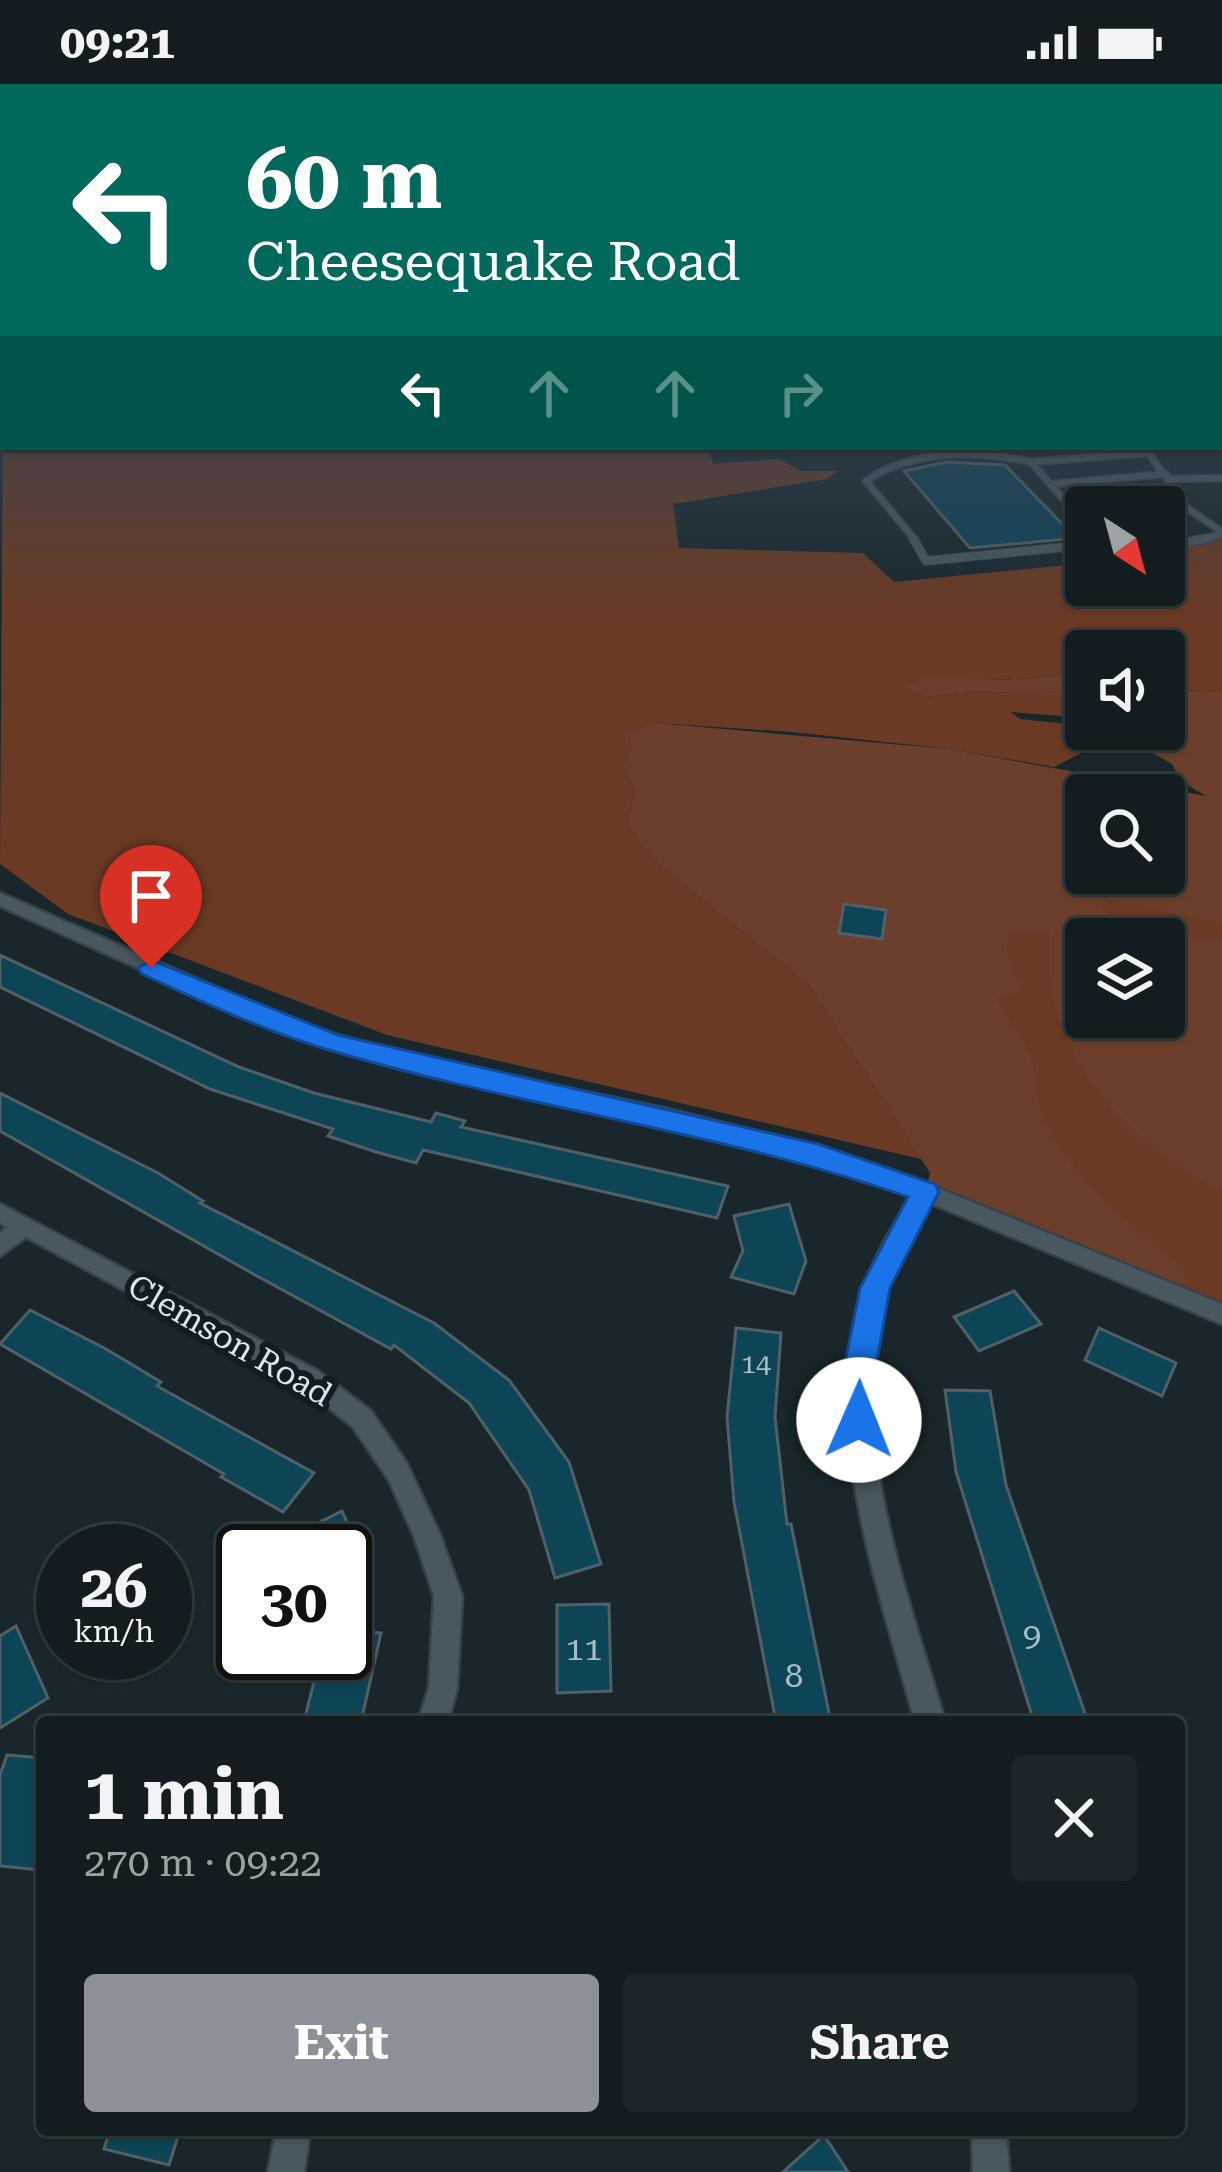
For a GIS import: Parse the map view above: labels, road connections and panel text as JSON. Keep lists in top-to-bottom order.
{
  "streets": {
    "street": ["Clemson Road"]
  },
  "house_numbers": [
    "14",
    "9",
    "11",
    "8"
  ],
  "north": "bottom right",
  "page": {
    "status": "09:21",
    "turn": ["60 m", "Cheesequake Road"],
    "speed": "26 km/h",
    "limit": "30",
    "heading": ["1 min", "270 m · 09:22"],
    "buttons": ["Exit", "Share"]
  }
}
